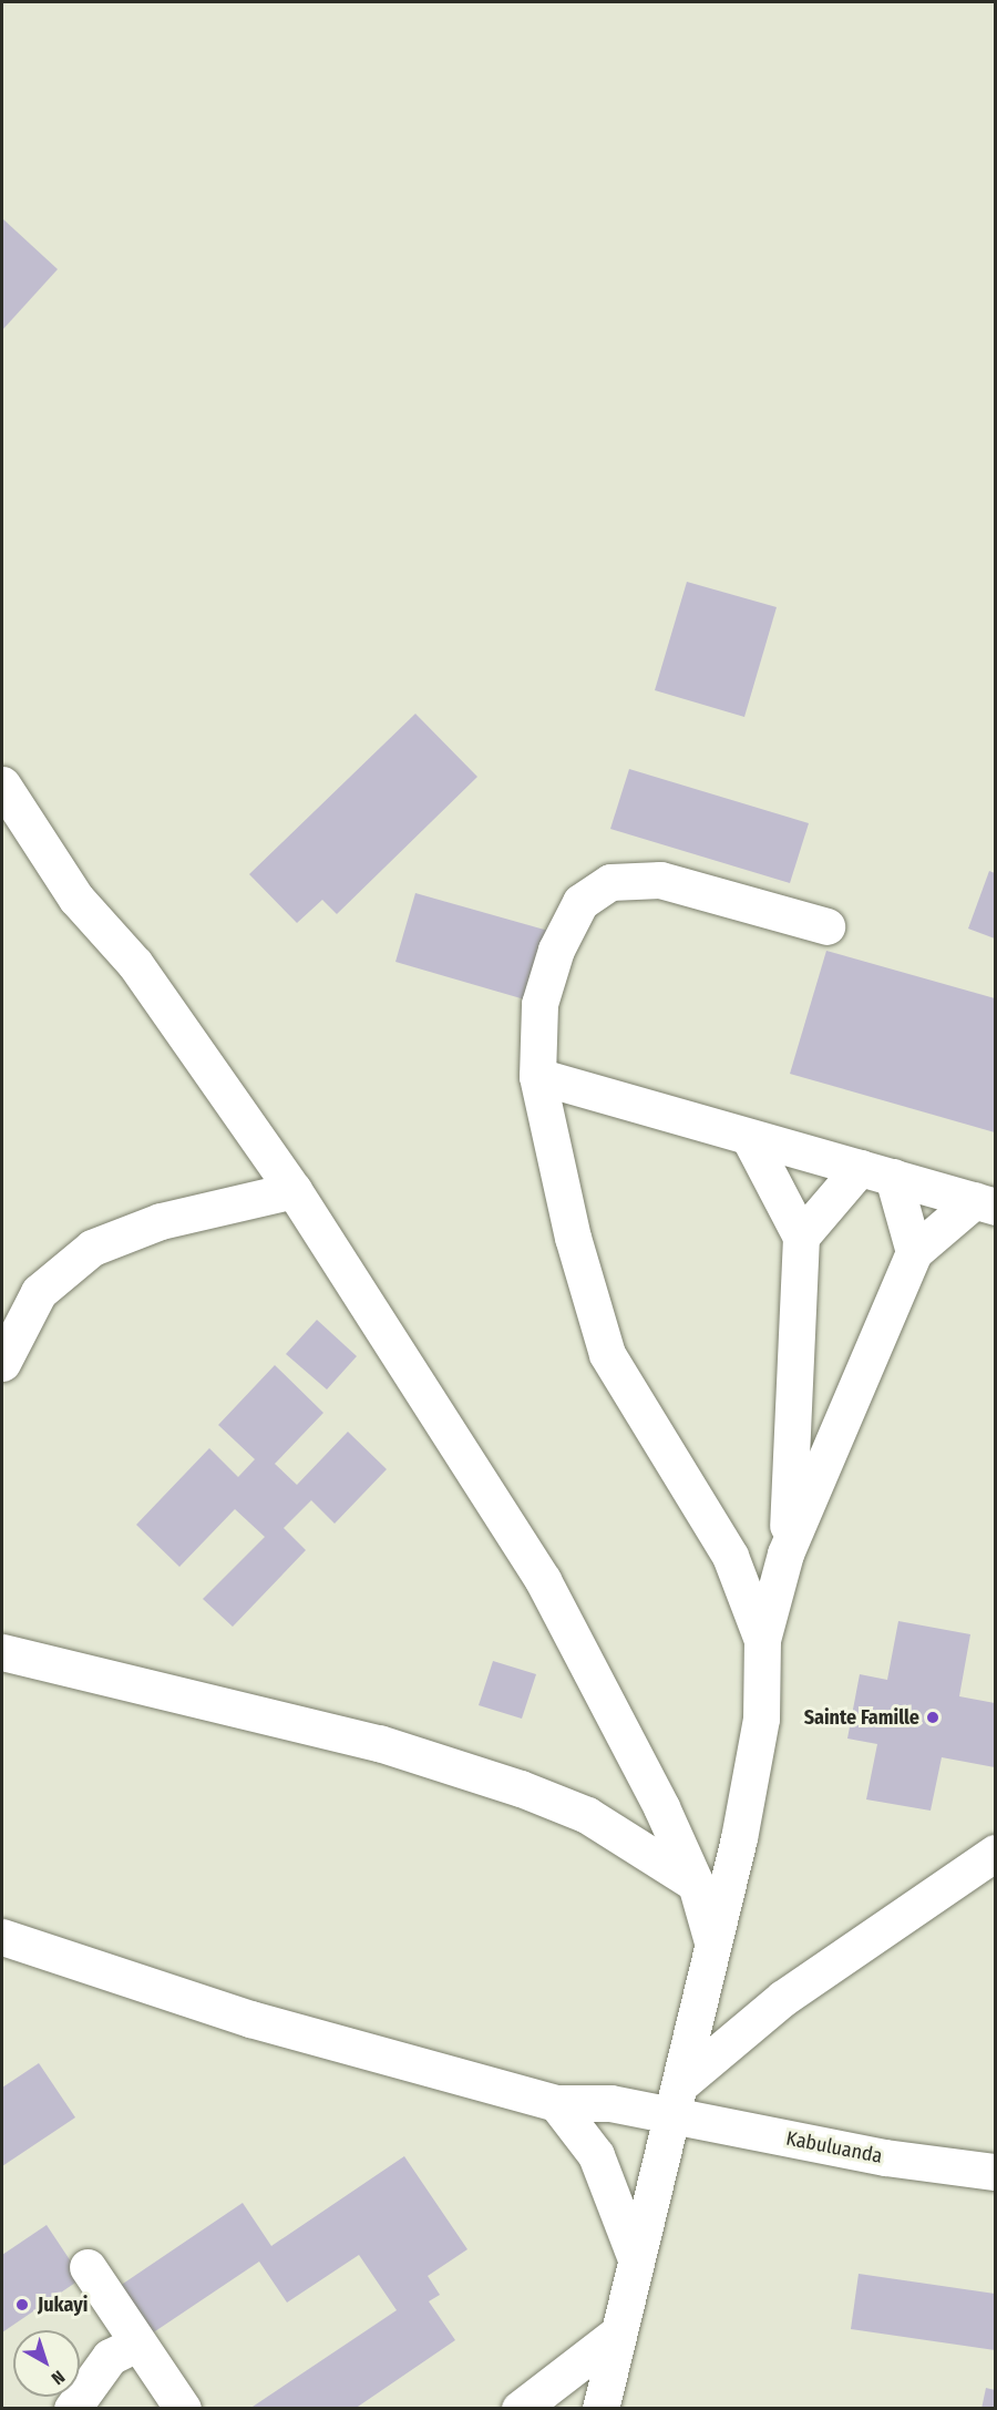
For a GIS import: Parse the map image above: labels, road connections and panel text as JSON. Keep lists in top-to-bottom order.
{
  "streets": {
    "street": ["Kabuluanda"]
  },
  "places": ["Sainte Famille", "Jukayi"],
  "north": "bottom right"
}
